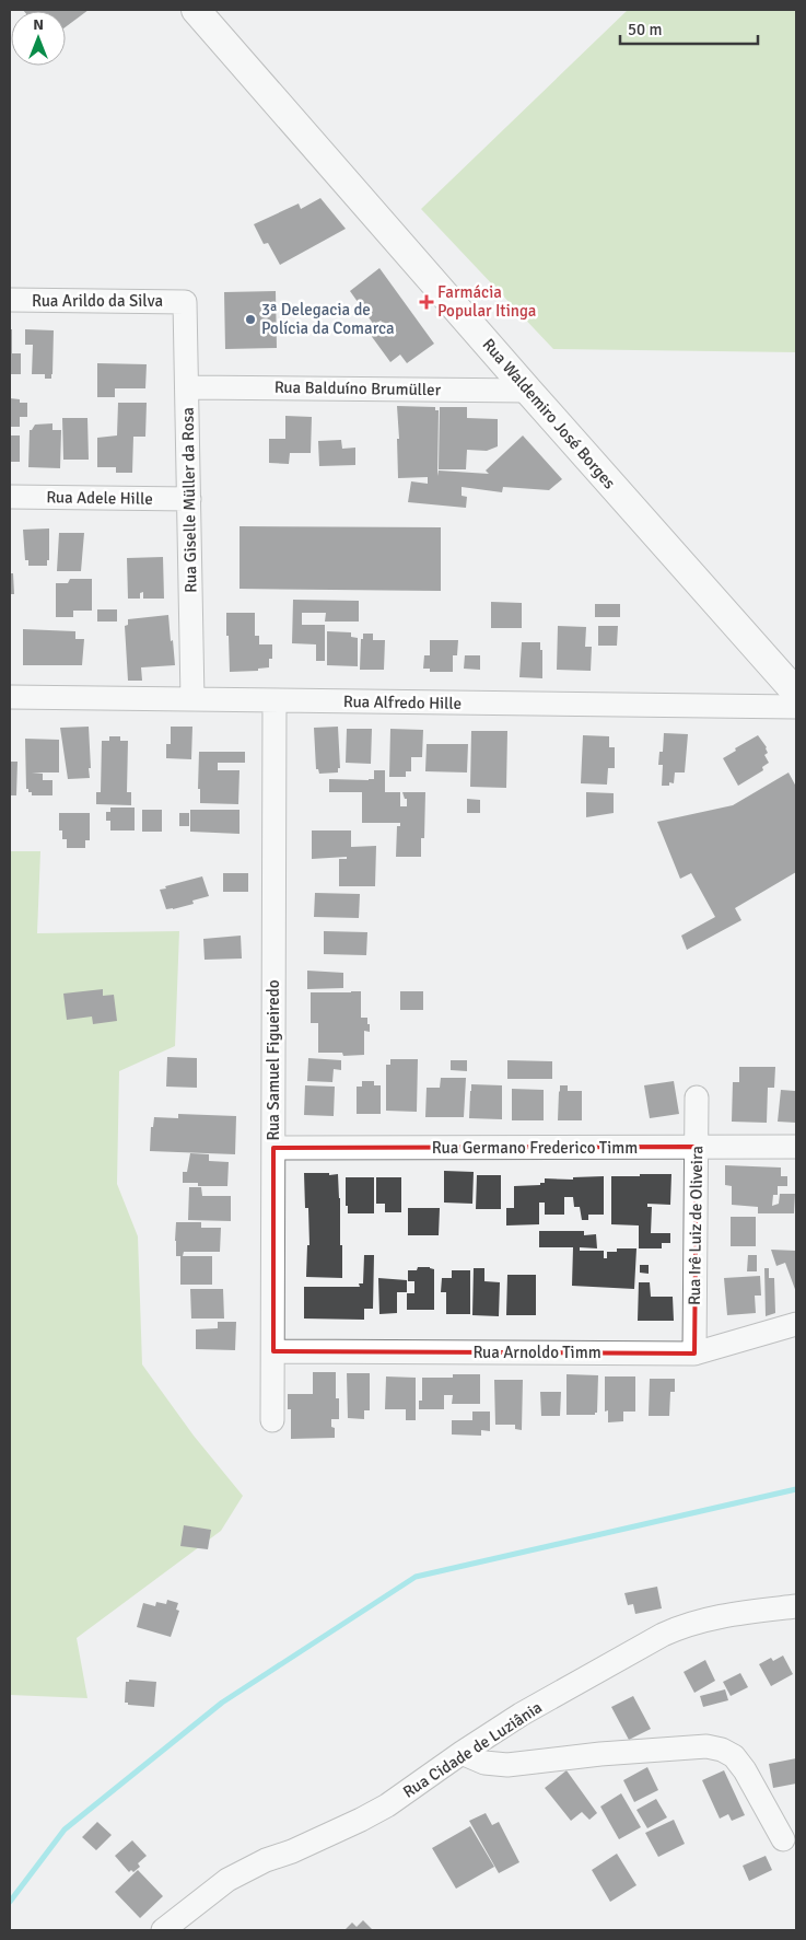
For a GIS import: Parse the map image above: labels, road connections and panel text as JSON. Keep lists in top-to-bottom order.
{
  "streets": {
    "main road": ["Rua Waldemiro José Borges"],
    "street": [
      "Rua Arildo da Silva",
      "Rua Balduíno Brumüller",
      "Rua Adele Hille",
      "Rua Giselle Müller da Rosa",
      "Rua Alfredo Hille",
      "Rua Samuel Figueiredo",
      "Rua Germano Frederico Timm",
      "Rua Irê Luiz de Oliveira",
      "Rua Arnoldo Timm",
      "Rua Cidade de Luziânia"
    ]
  },
  "crossings": [
    ["Rua Arildo da Silva", "Rua Giselle Müller da Rosa"],
    ["Rua Balduíno Brumüller", "Rua Waldemiro José Borges"],
    ["Rua Balduíno Brumüller", "Rua Giselle Müller da Rosa"],
    ["Rua Adele Hille", "Rua Giselle Müller da Rosa"],
    ["Rua Giselle Müller da Rosa", "Rua Alfredo Hille"],
    ["Rua Alfredo Hille", "Rua Samuel Figueiredo"],
    ["Rua Samuel Figueiredo", "Rua Germano Frederico Timm"],
    ["Rua Samuel Figueiredo", "Rua Arnoldo Timm"],
    ["Rua Germano Frederico Timm", "Rua Irê Luiz de Oliveira"],
    ["Rua Irê Luiz de Oliveira", "Rua Arnoldo Timm"]
  ],
  "places": {
    "health": ["Farmácia Popular Itinga"],
    "other": ["3ª Delegacia de Polícia da Comarca"]
  },
  "scale_bar": "50 m",
  "north": "top"
}
